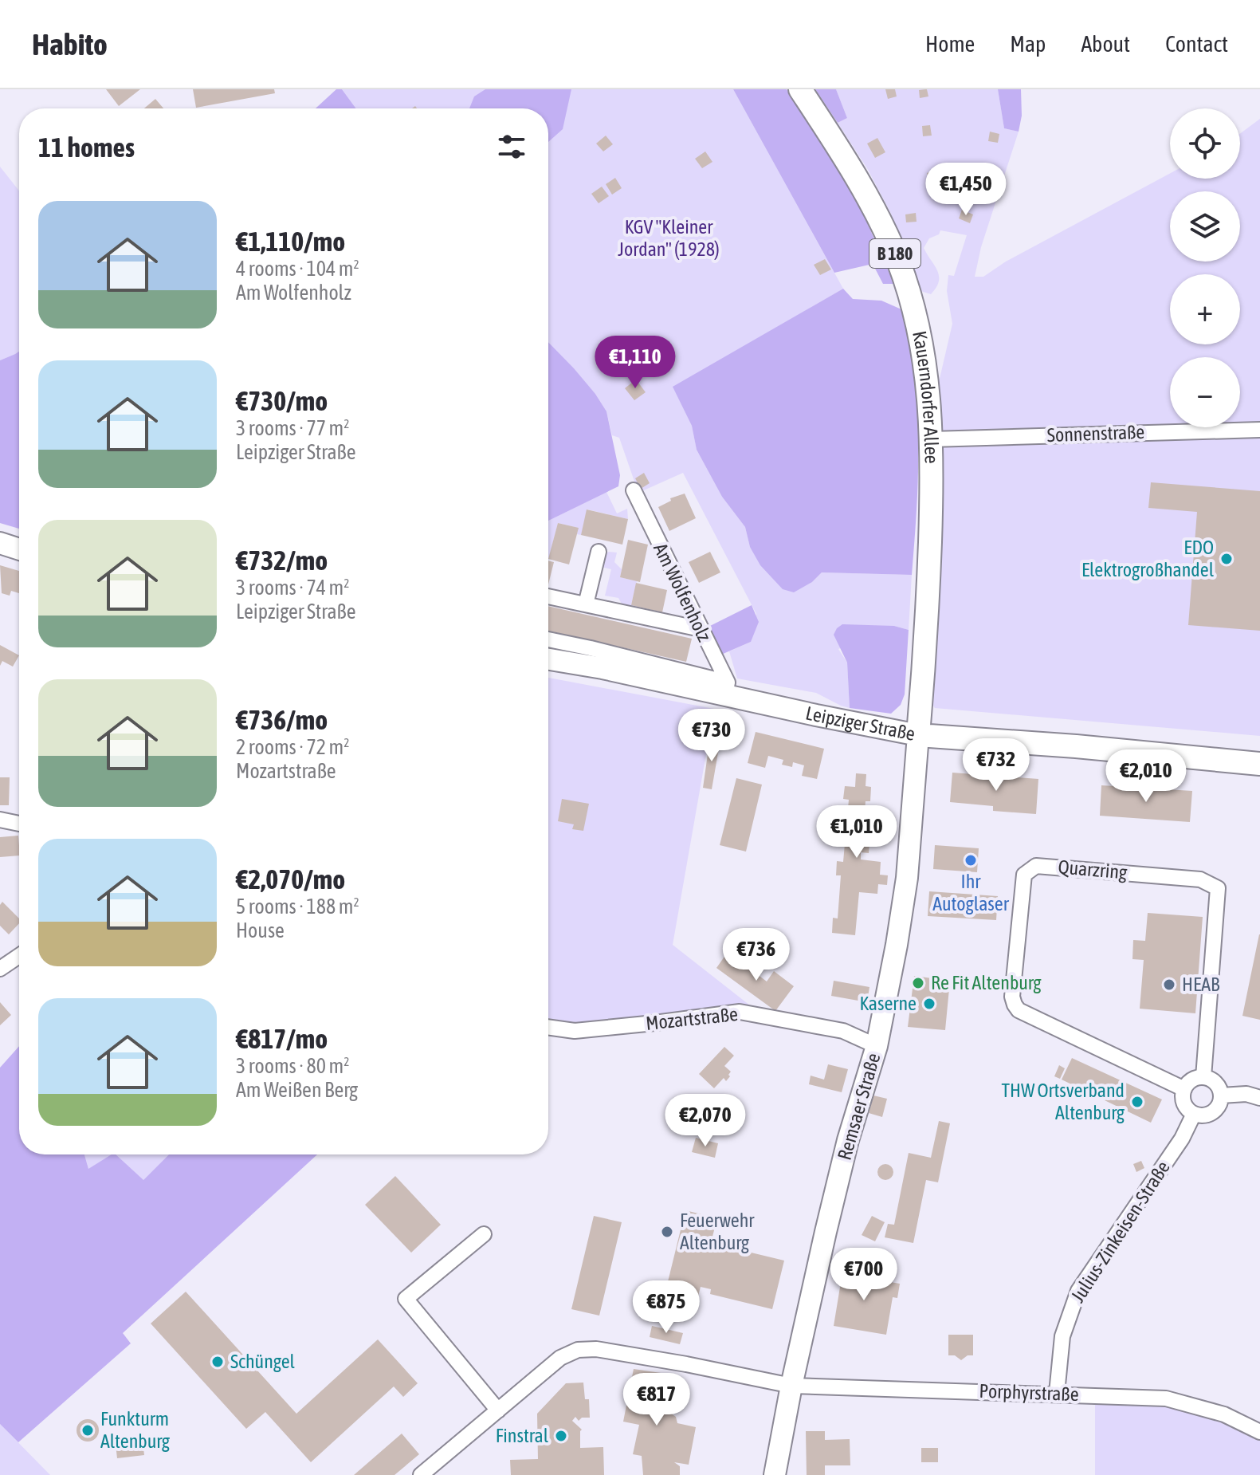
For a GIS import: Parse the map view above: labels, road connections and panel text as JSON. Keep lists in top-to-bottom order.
{
  "streets": {
    "main road": ["B 180", "Kauerndorfer Allee", "Leipziger Straße"],
    "street": [
      "Sonnenstraße",
      "Am Wolfenholz",
      "Quarzring",
      "Mozartstraße",
      "Remsaer Straße",
      "Julius-Zinkeisen-Straße",
      "Porphyrstraße"
    ]
  },
  "crossings": [
    ["Kauerndorfer Allee", "Sonnenstraße"],
    ["Kauerndorfer Allee", "Leipziger Straße"],
    ["Kauerndorfer Allee", "Remsaer Straße"],
    ["Am Wolfenholz", "Leipziger Straße"],
    ["Leipziger Straße", "Remsaer Straße"],
    ["Quarzring", "Julius-Zinkeisen-Straße"],
    ["Mozartstraße", "Remsaer Straße"],
    ["Remsaer Straße", "Porphyrstraße"],
    ["Julius-Zinkeisen-Straße", "Porphyrstraße"]
  ],
  "parks": ["KGV \"Kleiner Jordan\" (1928)"],
  "places": [
    "EDO Elektrogroßhandel",
    "Ihr Autoglaser",
    "Re Fit Altenburg",
    "HEAB",
    "Kaserne",
    "THW Ortsverband Altenburg",
    "Feuerwehr Altenburg",
    "Schüngel",
    "Funkturm Altenburg",
    "Finstral"
  ],
  "page": {
    "header": "Habito",
    "nav": [
      "Home",
      "Map",
      "About",
      "Contact"
    ],
    "map_buttons": ["+", "−"],
    "heading": "11 homes",
    "price": [
      "€1,450",
      "€1,110",
      "€730",
      "€732",
      "€2,010",
      "€1,010",
      "€736",
      "€2,070",
      "€700",
      "€875",
      "€817"
    ],
    "list": [
      {
        "name": "€1,110/mo",
        "note": "4 rooms · 104 m² · Am Wolfenholz"
      },
      {
        "name": "€730/mo",
        "note": "3 rooms · 77 m² · Leipziger Straße"
      },
      {
        "name": "€732/mo",
        "note": "3 rooms · 74 m² · Leipziger Straße"
      },
      {
        "name": "€736/mo",
        "note": "2 rooms · 72 m² · Mozartstraße"
      },
      {
        "name": "€2,070/mo",
        "note": "5 rooms · 188 m² · House"
      },
      {
        "name": "€817/mo",
        "note": "3 rooms · 80 m² · Am Weißen Berg"
      }
    ]
  }
}
